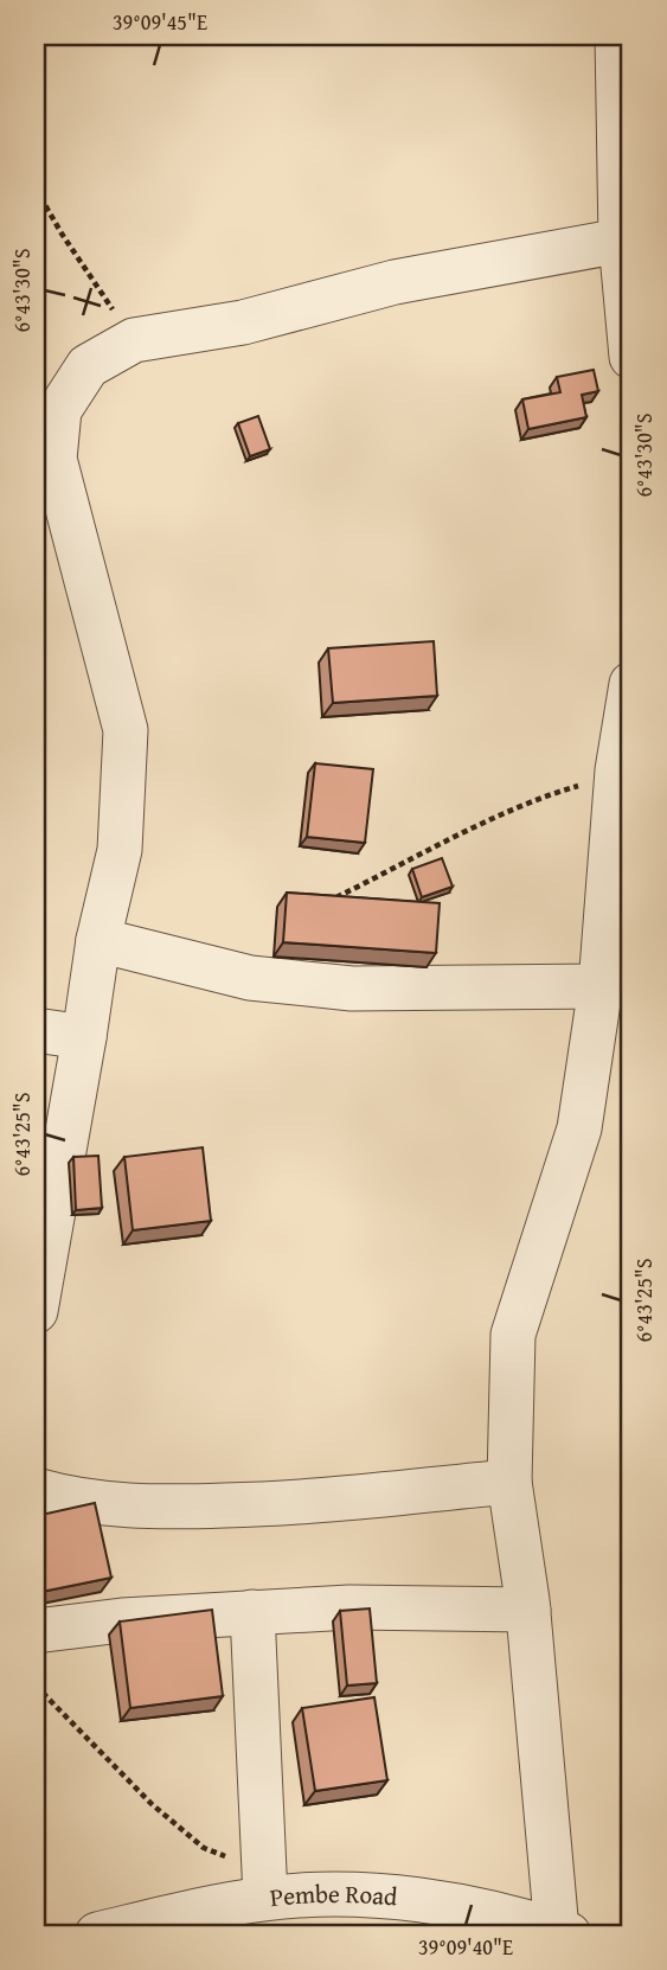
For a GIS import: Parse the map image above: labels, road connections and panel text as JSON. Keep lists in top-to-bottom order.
{
  "streets": {
    "street": ["Pembe Road"]
  },
  "coordinates": [
    "39°09'45\"E",
    "6°43'30\"S",
    "6°43'25\"S",
    "39°09'40\"E"
  ]
}
